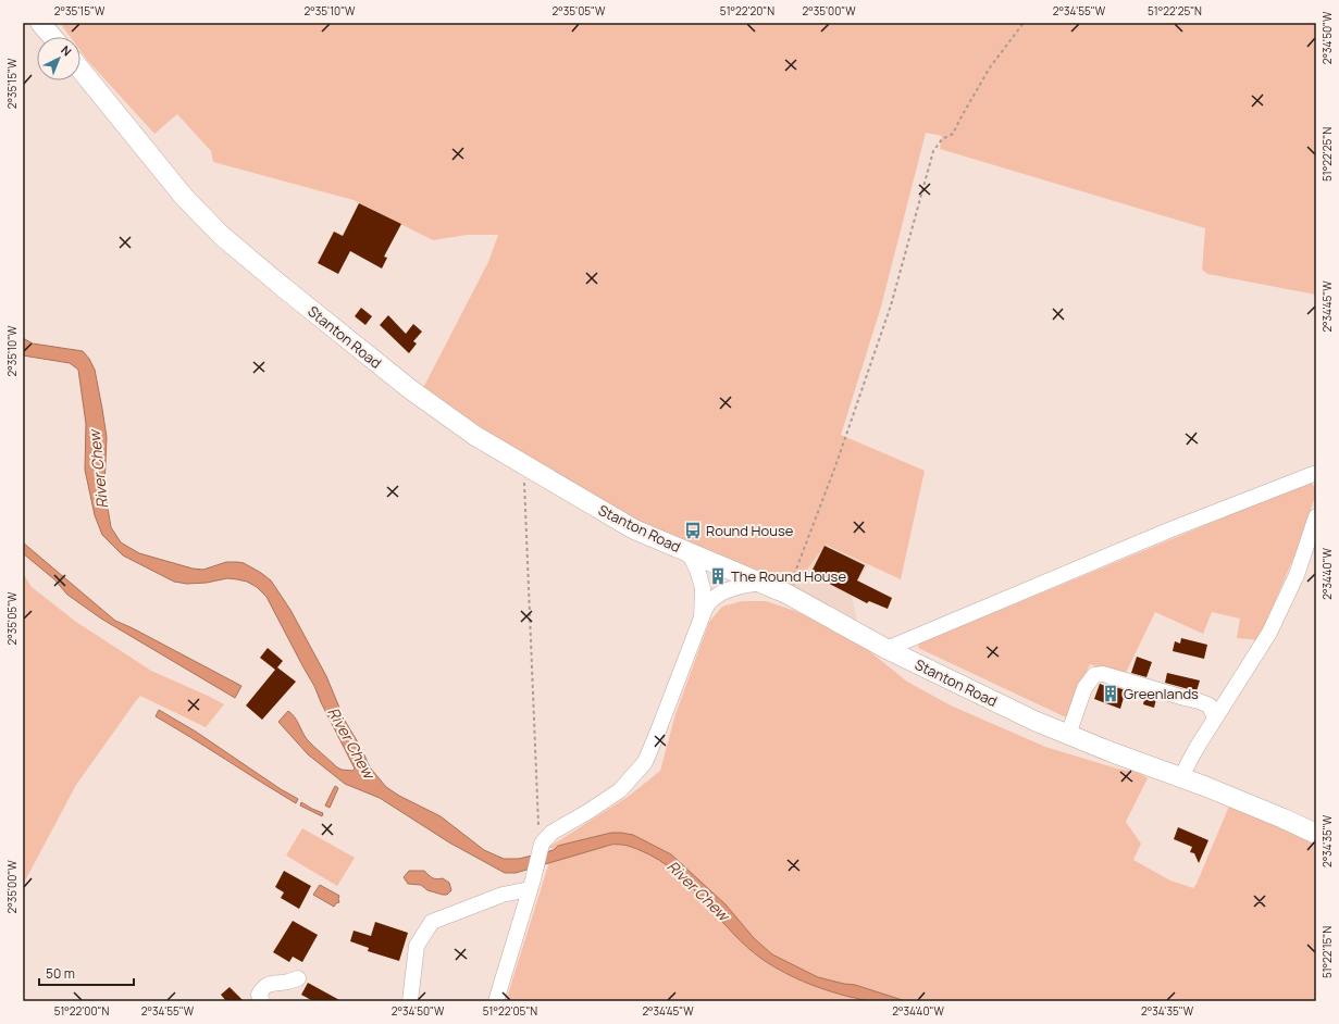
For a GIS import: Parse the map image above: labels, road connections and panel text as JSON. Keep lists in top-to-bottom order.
{
  "streets": {
    "main road": ["Stanton Road"]
  },
  "water": ["River Chew"],
  "places": {
    "bus stop": ["Round House"],
    "building": ["The Round House", "Greenlands"]
  },
  "scale_bar": "50 m",
  "north": "top right",
  "coordinates": [
    "2°35'15\"W",
    "2°35'10\"W",
    "2°35'05\"W",
    "51°22'20\"N",
    "2°35'00\"W",
    "2°34'55\"W",
    "51°22'25\"N",
    "2°34'50\"W",
    "2°34'45\"W",
    "2°34'40\"W",
    "2°34'35\"W",
    "51°22'15\"N",
    "51°22'00\"N",
    "51°22'05\"N"
  ]
}
